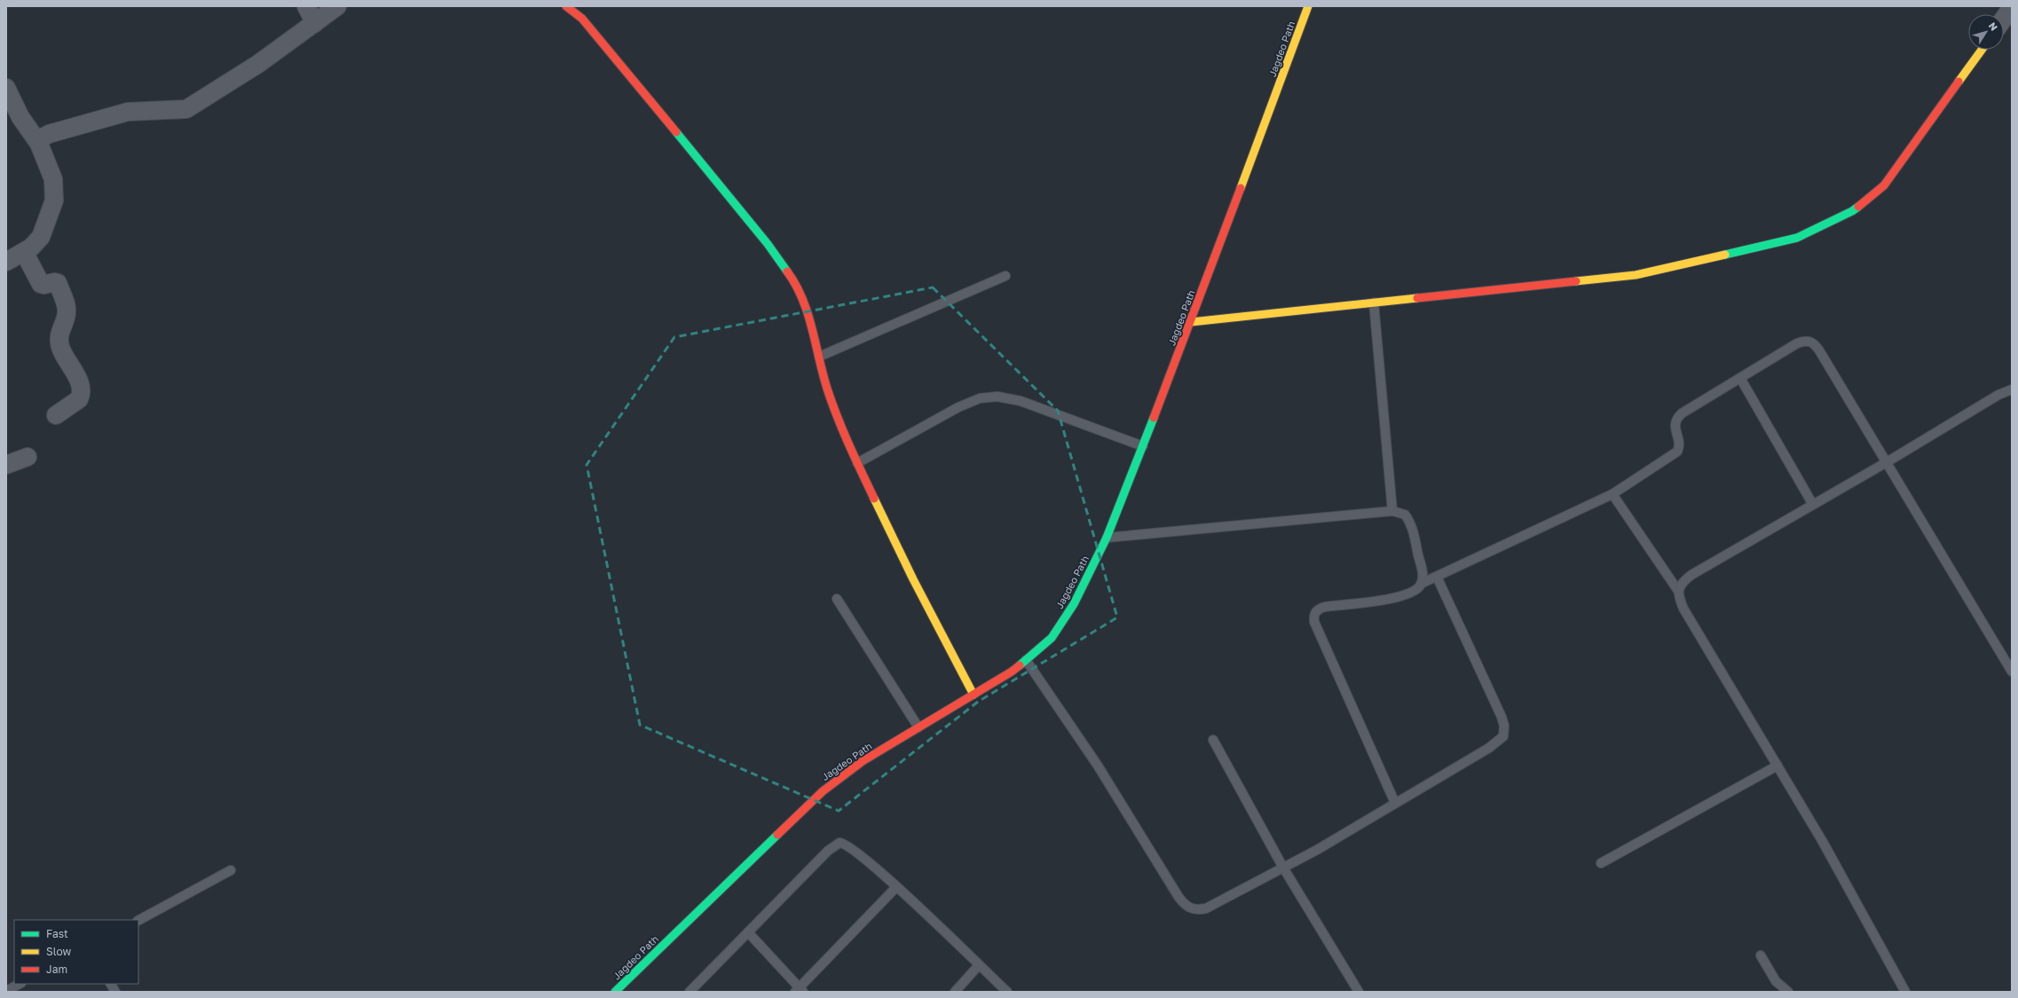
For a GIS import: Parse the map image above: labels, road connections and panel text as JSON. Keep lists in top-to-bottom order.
{
  "streets": {
    "street": ["Jagdeo Path"]
  },
  "legend": ["Fast", "Slow", "Jam"],
  "north": "top right"
}
